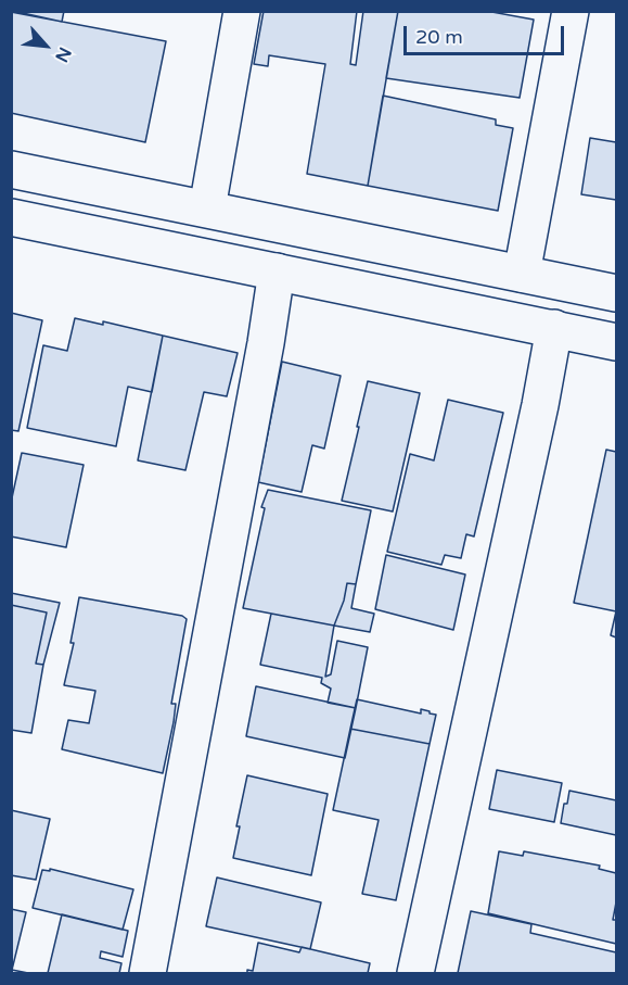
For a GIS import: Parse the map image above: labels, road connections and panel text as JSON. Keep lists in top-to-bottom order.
{
  "scale_bar": "20 m",
  "north": "bottom right"
}
